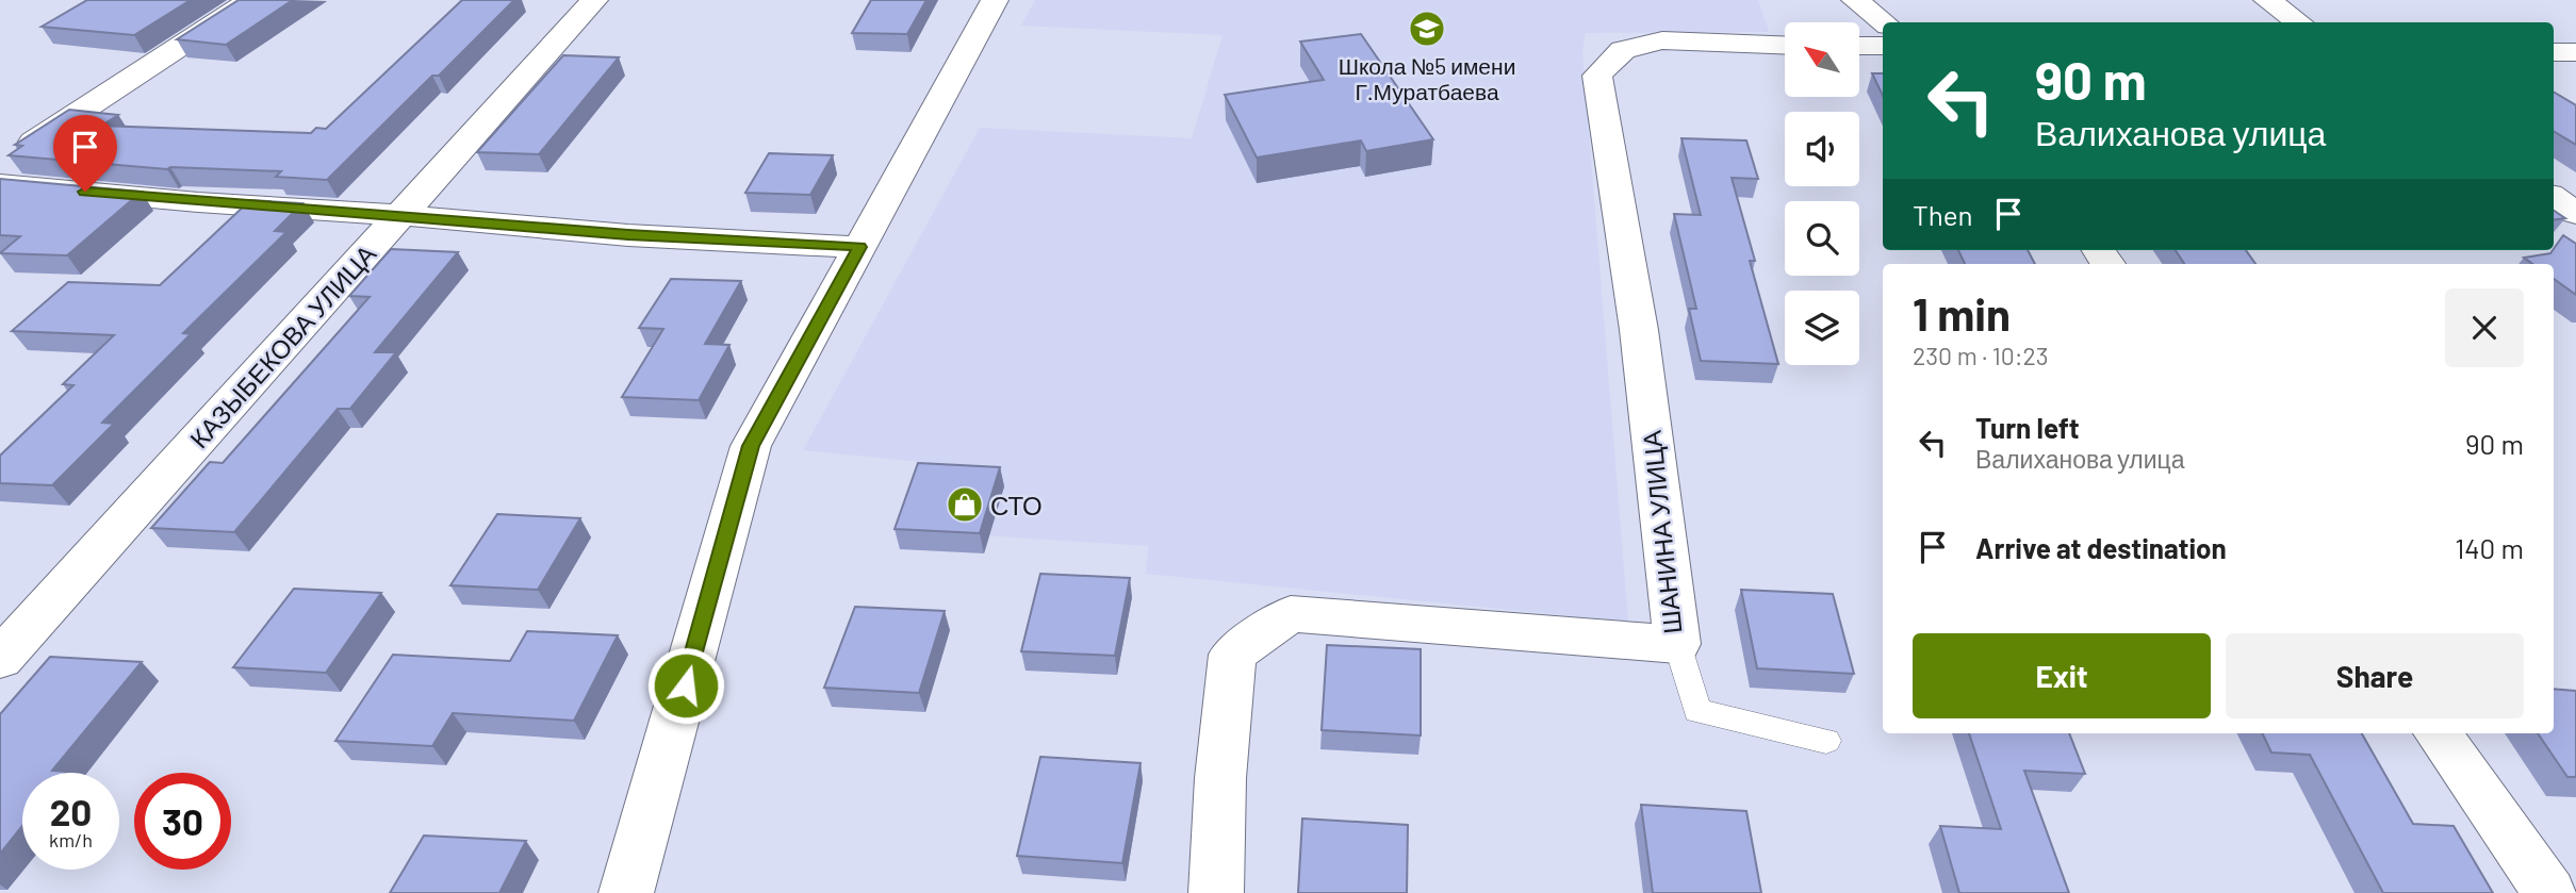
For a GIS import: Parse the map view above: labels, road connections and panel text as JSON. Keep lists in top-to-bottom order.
{
  "streets": {
    "street": ["КАЗЫБЕКОВА УЛИЦА", "ШАНИНА УЛИЦА"]
  },
  "places": {
    "school or university": ["Школа №5 имени Г.Муратбаева"],
    "shop": ["СТО"]
  },
  "north": "top left",
  "page": {
    "turn": ["90 m", "Валиханова улица"],
    "then": "Then",
    "heading": ["1 min", "230 m · 10:23"],
    "list": [
      {
        "name": "Turn left",
        "note": "Валиханова улица",
        "value": "90 m"
      },
      {
        "name": "Arrive at destination",
        "value": "140 m"
      }
    ],
    "buttons": ["Exit", "Share"],
    "speed": "20 km/h",
    "limit": "30"
  }
}
